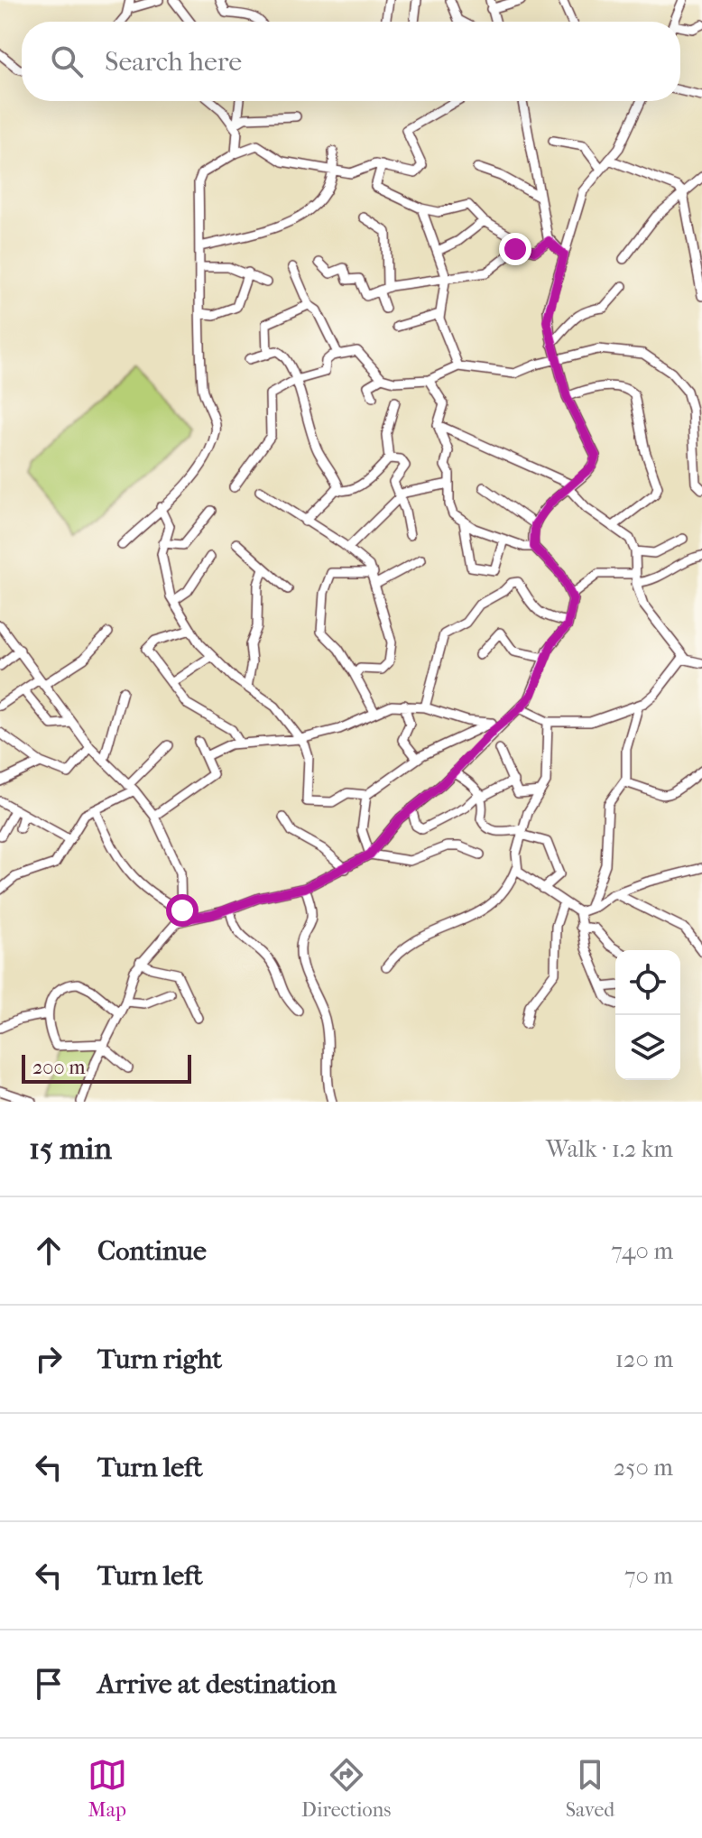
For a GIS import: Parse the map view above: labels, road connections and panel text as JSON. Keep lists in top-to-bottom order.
{
  "scale_bar": "200 m",
  "page": {
    "search": "Search here",
    "scale": "200 m",
    "heading": ["15 min", "Walk · 1.2 km"],
    "list": [
      ["Continue", "740 m"],
      ["Turn right", "120 m"],
      ["Turn left", "250 m"],
      ["Turn left", "70 m"],
      "Arrive at destination"
    ],
    "nav": ["Map", "Directions", "Saved"]
  }
}
